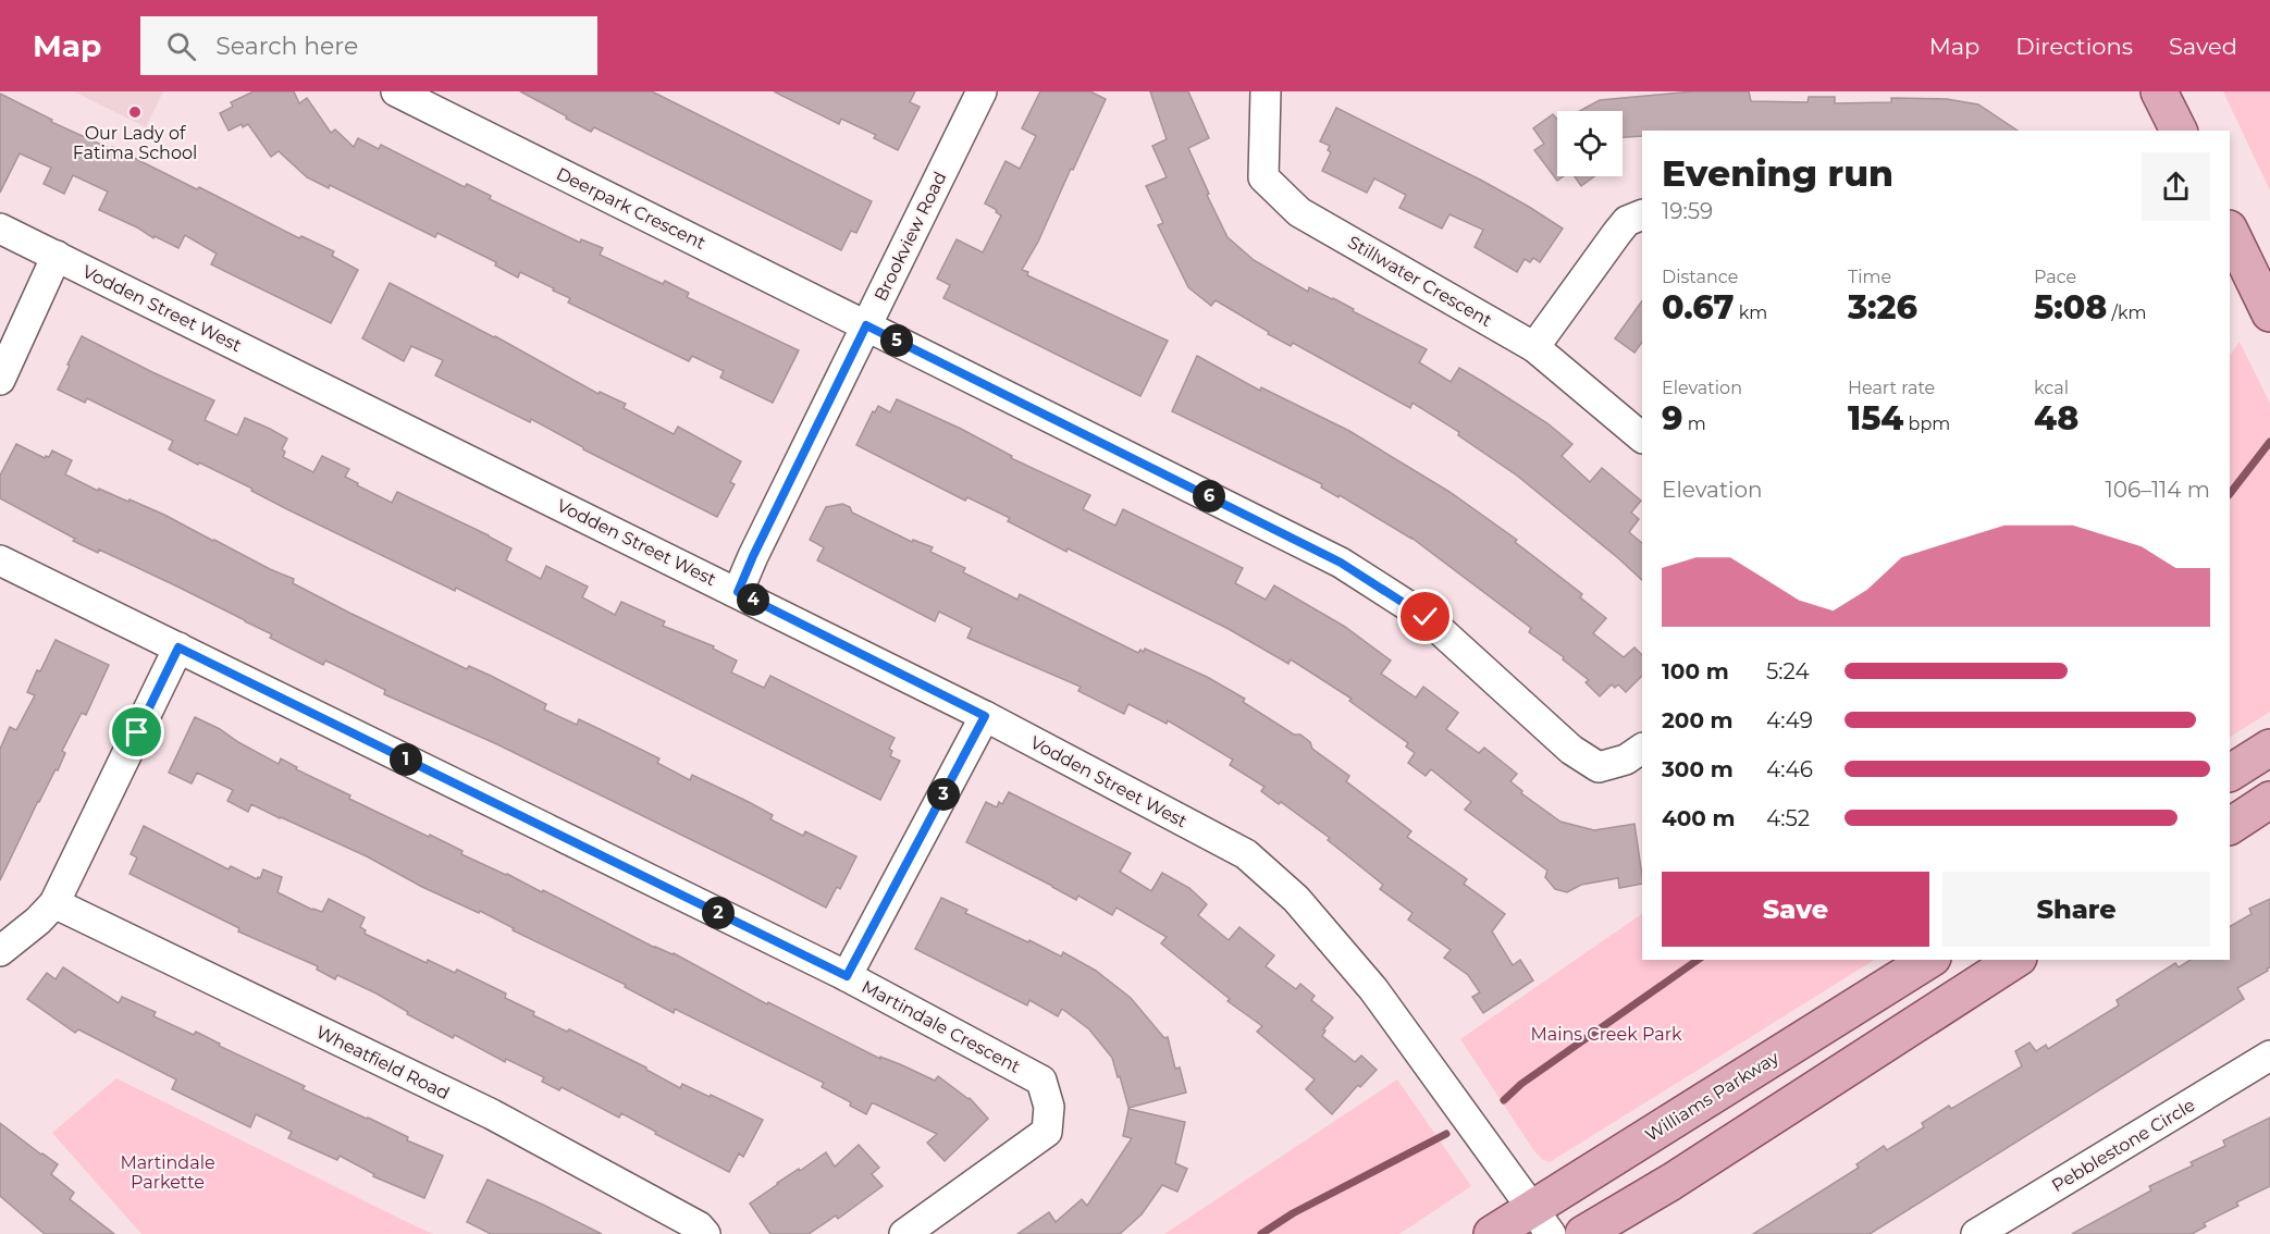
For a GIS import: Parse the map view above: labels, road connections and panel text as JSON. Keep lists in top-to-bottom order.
{
  "streets": {
    "main road": ["Williams Parkway"],
    "street": [
      "Deerpark Crescent",
      "Brookview Road",
      "Stillwater Crescent",
      "Vodden Street West",
      "Martindale Crescent",
      "Wheatfield Road",
      "Pebblestone Circle"
    ]
  },
  "crossings": [
    ["Deerpark Crescent", "Brookview Road"],
    ["Brookview Road", "Vodden Street West"],
    ["Vodden Street West", "Williams Parkway"]
  ],
  "parks": ["Mains Creek Park", "Martindale Parkette"],
  "places": ["Our Lady of Fatima School"],
  "page": {
    "header": "Map",
    "search": "Search here",
    "nav": ["Map", "Directions", "Saved"],
    "heading": ["Evening run", "19:59"],
    "stats": [
      ["Distance", "0.67 km"],
      ["Time", "3:26"],
      ["Pace", "5:08 /km"],
      ["Elevation", "9 m"],
      ["Heart rate", "154 bpm"],
      ["kcal", "48"]
    ],
    "pins": [
      "5",
      "6",
      "4",
      "1",
      "3",
      "2"
    ],
    "chart": ["Elevation", "106–114 m"],
    "list": [
      {
        "name": "100 m",
        "note": "5:24"
      },
      {
        "name": "200 m",
        "note": "4:49"
      },
      {
        "name": "300 m",
        "note": "4:46"
      },
      {
        "name": "400 m",
        "note": "4:52"
      }
    ],
    "buttons": ["Save", "Share"]
  }
}
